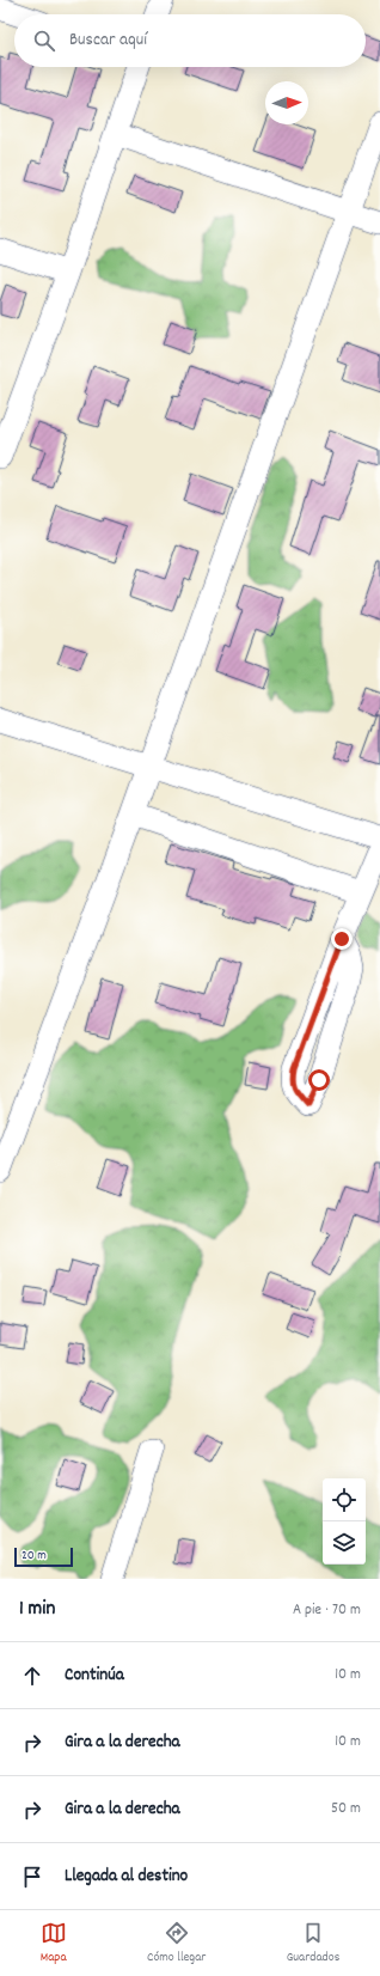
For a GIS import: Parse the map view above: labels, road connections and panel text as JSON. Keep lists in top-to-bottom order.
{
  "scale_bar": "20 m",
  "north": "right",
  "page": {
    "search": "Buscar aquí",
    "scale": "20 m",
    "heading": ["1 min", "A pie · 70 m"],
    "list": [
      ["Continúa", "10 m"],
      ["Gira a la derecha", "10 m"],
      ["Gira a la derecha", "50 m"],
      "Llegada al destino"
    ],
    "nav": ["Mapa", "Cómo llegar", "Guardados"]
  }
}
